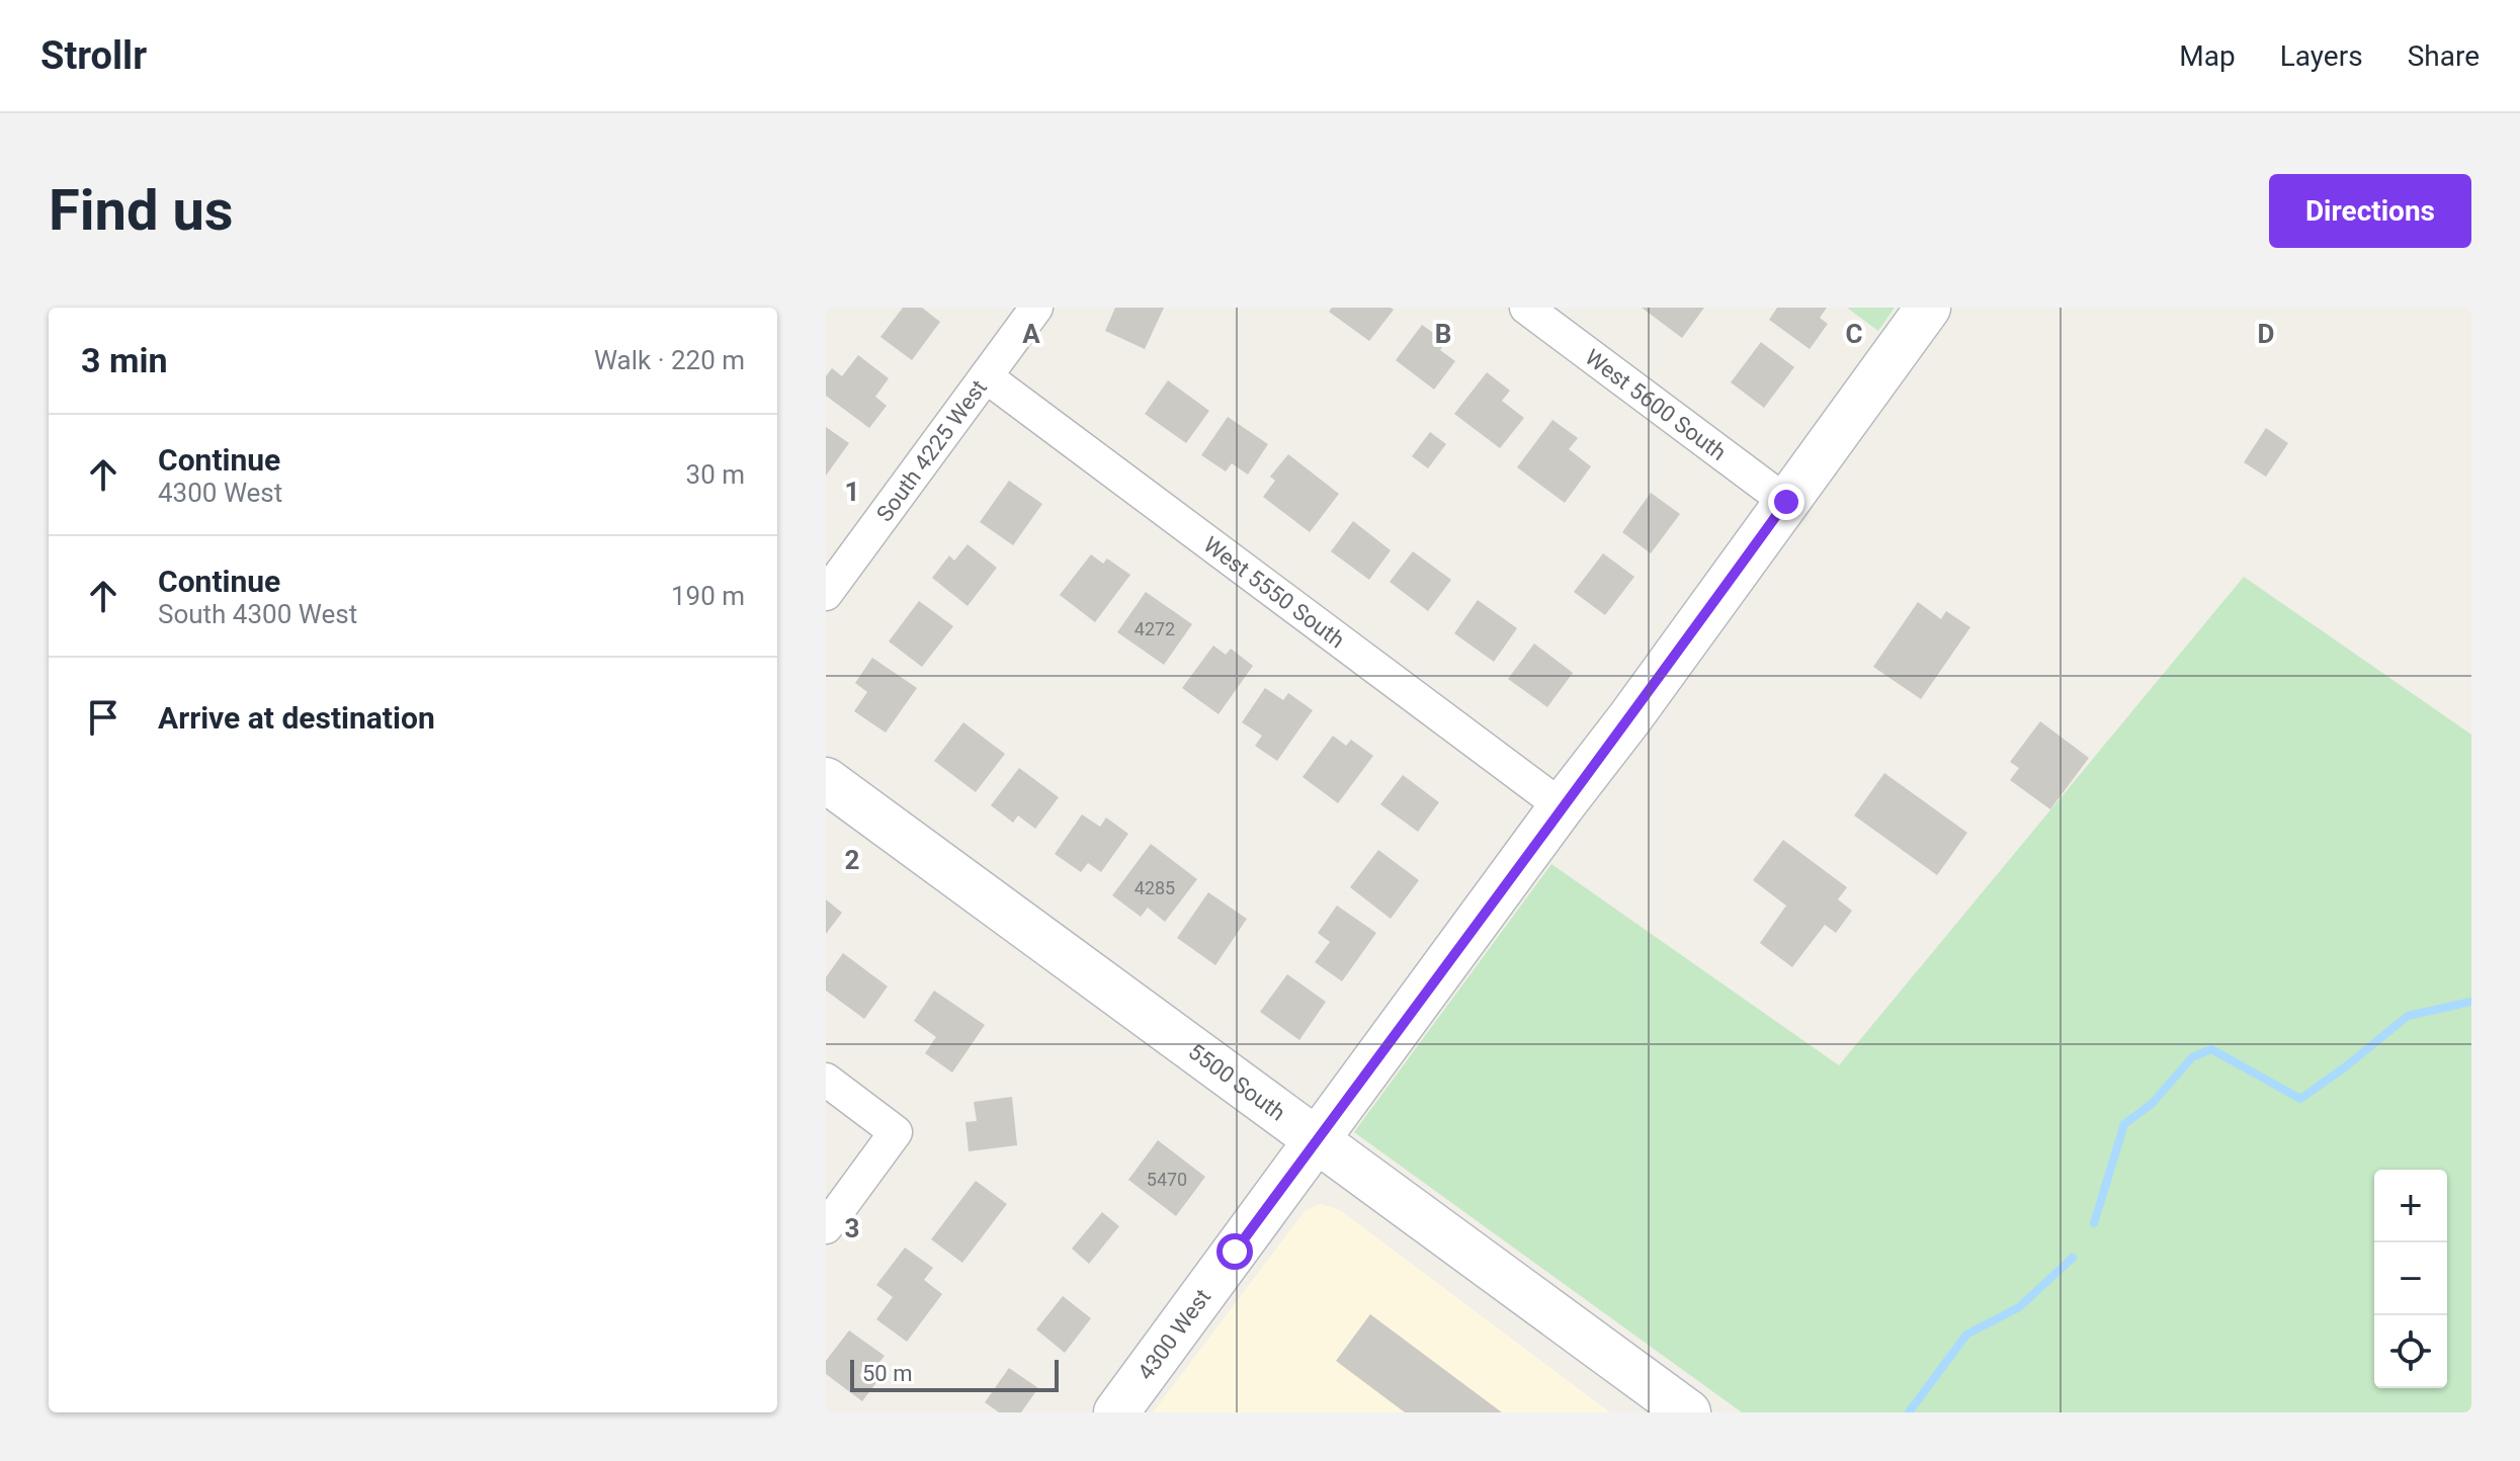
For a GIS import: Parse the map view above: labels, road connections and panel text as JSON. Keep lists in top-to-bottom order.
{
  "streets": {
    "main road": ["5500 South", "4300 West"],
    "street": ["West 5600 South", "South 4225 West", "West 5550 South"]
  },
  "crossings": [
    ["West 5600 South", "4300 West"],
    ["South 4225 West", "West 5550 South"],
    ["West 5550 South", "4300 West"],
    ["5500 South", "4300 West"]
  ],
  "house_numbers": ["4272", "4285", "5470"],
  "scale_bar": "50 m",
  "page": {
    "header": "Strollr",
    "nav": ["Map", "Layers", "Share"],
    "buttons": "Directions",
    "title": "Find us",
    "heading": ["3 min", "Walk · 220 m"],
    "list": [
      ["Continue", "4300 West", "30 m"],
      ["Continue", "South 4300 West", "190 m"],
      "Arrive at destination"
    ],
    "map_buttons": ["+", "−"],
    "scale": "50 m"
  },
  "grid": {
    "columns": [
      "A",
      "B",
      "C",
      "D"
    ],
    "rows": ["1", "2", "3"]
  }
}
